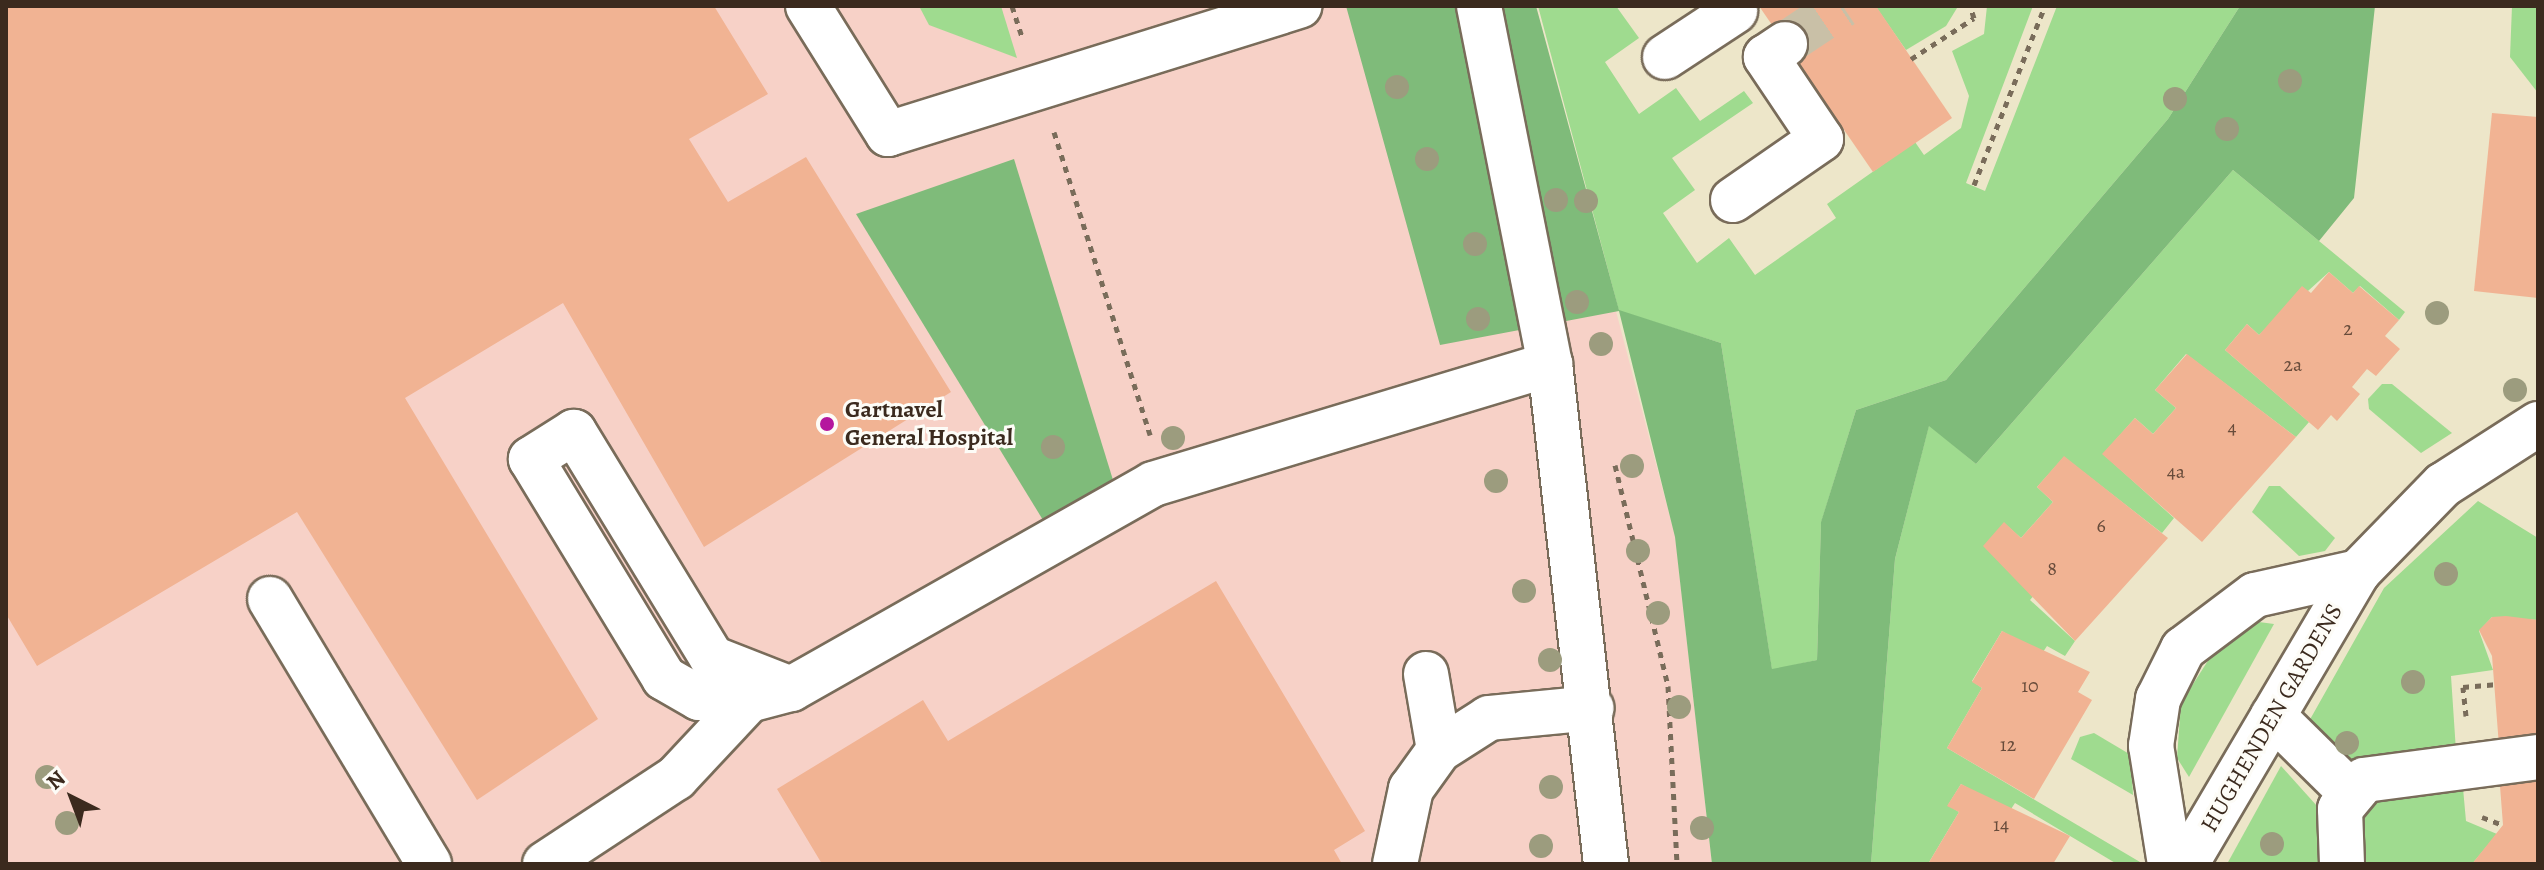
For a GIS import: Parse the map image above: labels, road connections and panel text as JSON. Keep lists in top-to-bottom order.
{
  "streets": {
    "street": ["HUGHENDEN GARDENS"]
  },
  "places": ["Gartnavel General Hospital"],
  "house_numbers": [
    "2",
    "2a",
    "4",
    "4a",
    "6",
    "8",
    "10",
    "12",
    "14"
  ],
  "north": "top left"
}
